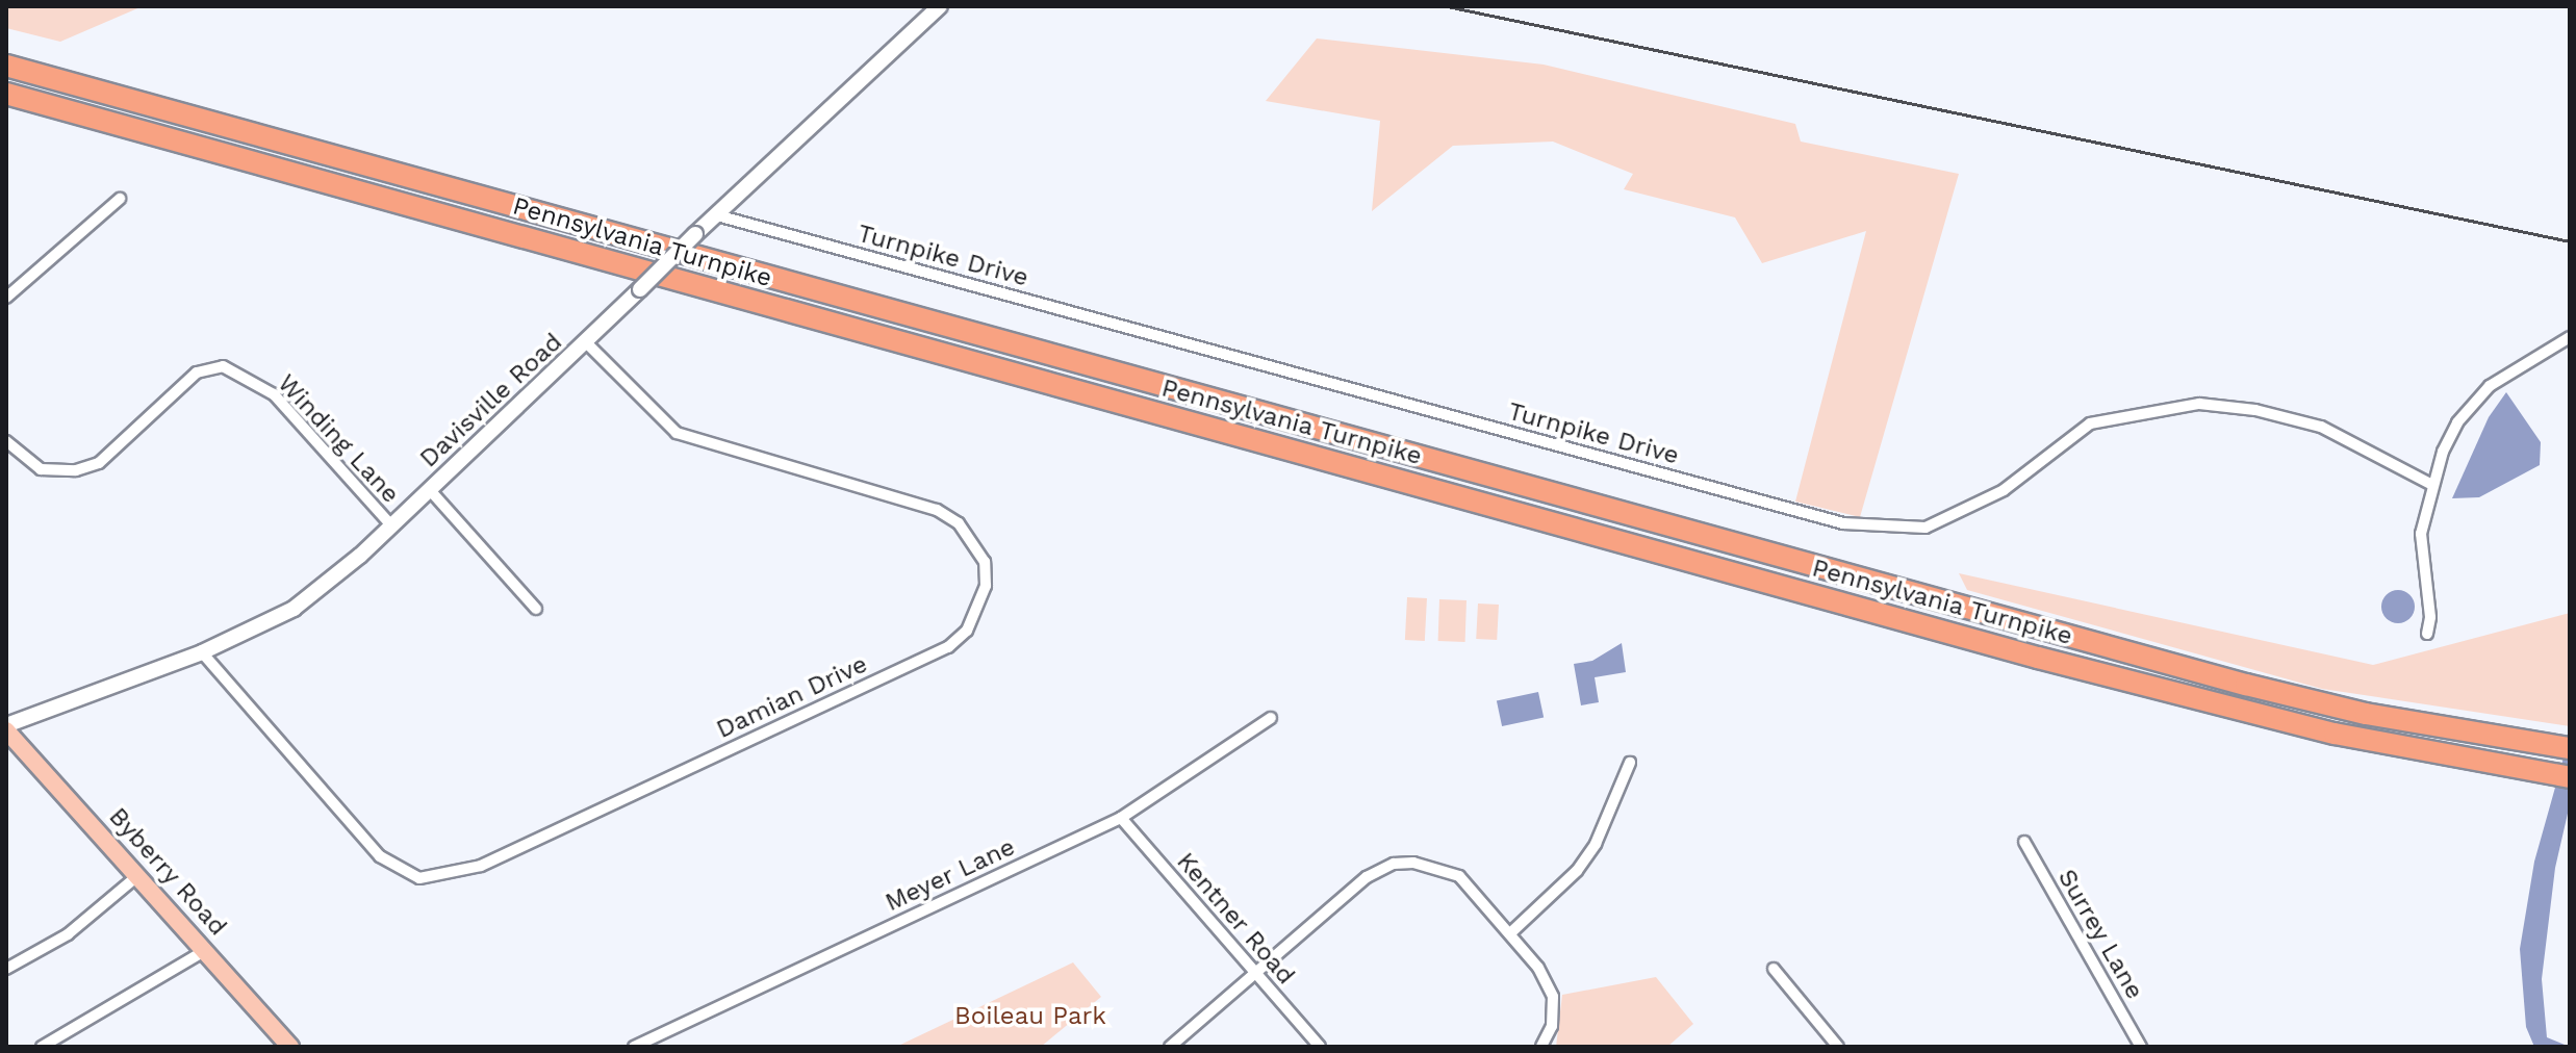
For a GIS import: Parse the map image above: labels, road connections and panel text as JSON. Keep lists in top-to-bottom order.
{
  "streets": {
    "highway": ["Pennsylvania Turnpike"],
    "main road": ["Byberry Road"],
    "street": [
      "Turnpike Drive",
      "Davisville Road",
      "Winding Lane",
      "Damian Drive",
      "Meyer Lane",
      "Kentner Road",
      "Surrey Lane"
    ]
  },
  "crossings": [
    ["Turnpike Drive", "Davisville Road"],
    ["Davisville Road", "Winding Lane"],
    ["Davisville Road", "Damian Drive"],
    ["Davisville Road", "Byberry Road"],
    ["Meyer Lane", "Kentner Road"]
  ],
  "parks": ["Boileau Park"]
}
